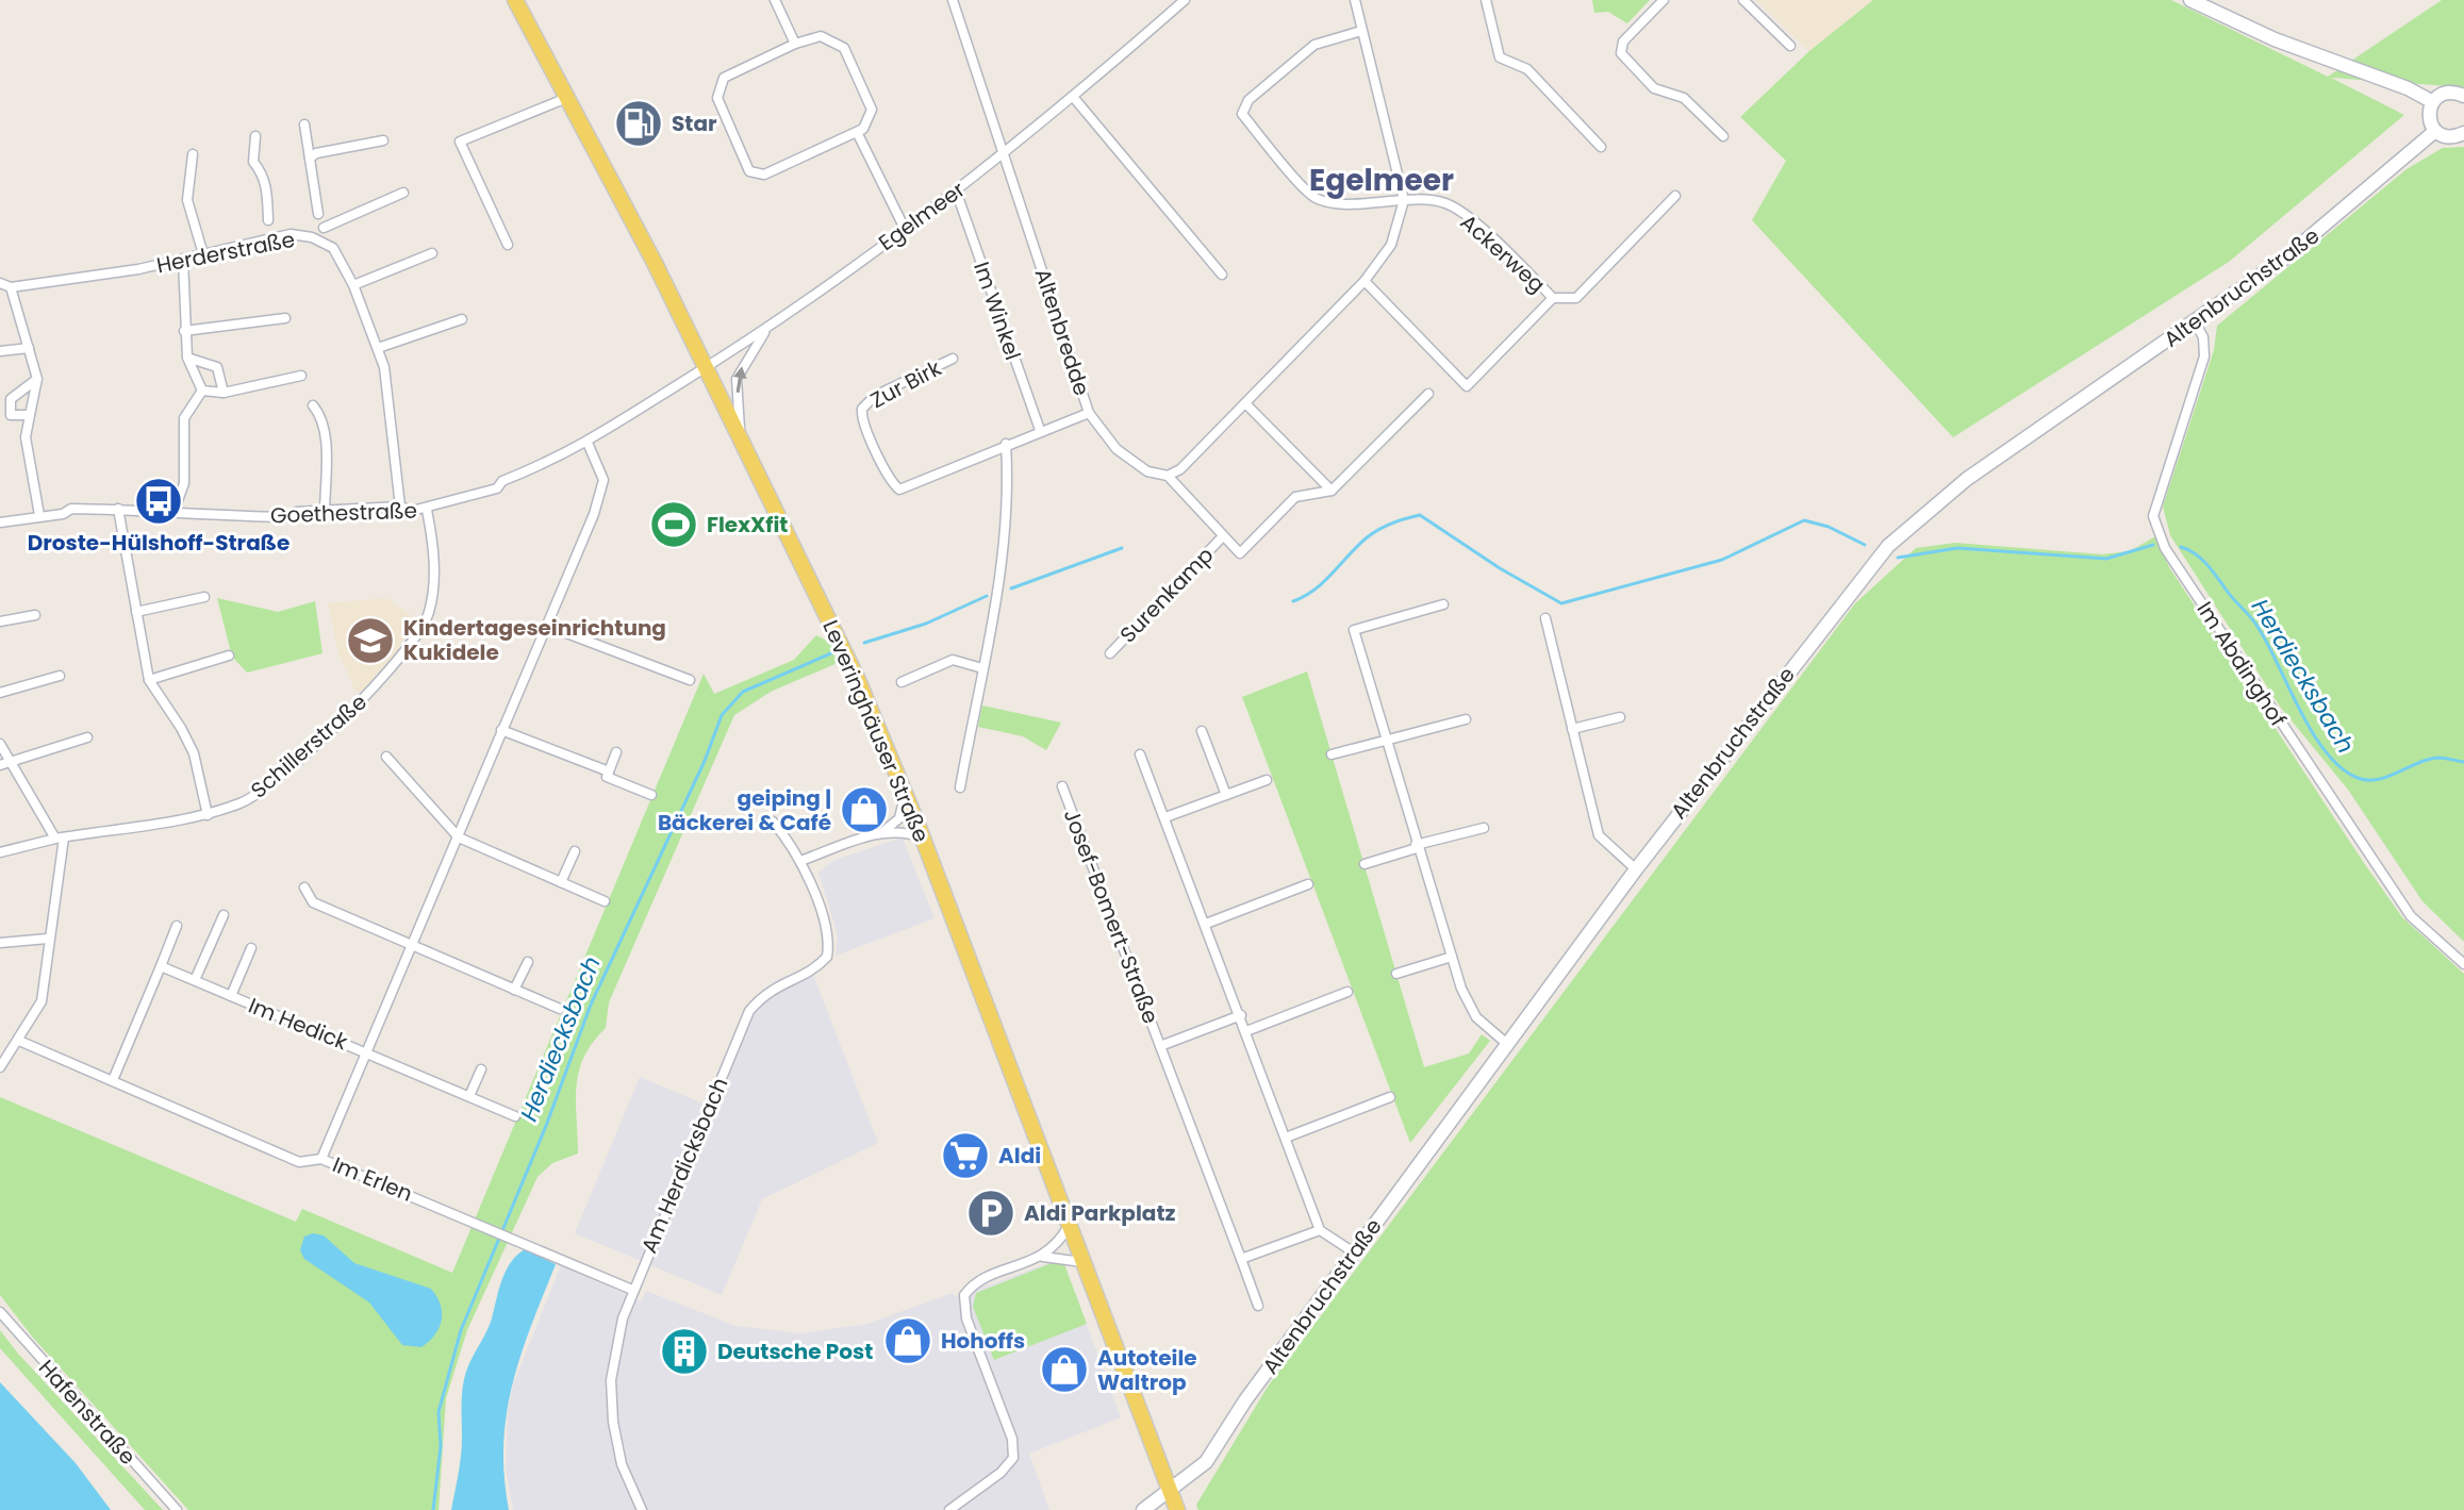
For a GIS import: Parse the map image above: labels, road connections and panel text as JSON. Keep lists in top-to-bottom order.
{
  "streets": {
    "main road": ["Leveringhäuser Straße"],
    "street": [
      "Egelmeer",
      "Herderstraße",
      "Ackerweg",
      "Altenbruchstraße",
      "Im Winkel",
      "Altenbredde",
      "Zur Birk",
      "Goethestraße",
      "Surenkamp",
      "Im Abdinghof",
      "Schillerstraße",
      "Josef-Bomert-Straße",
      "Im Hedick",
      "Am Herdicksbach",
      "Im Erlen",
      "Hafenstraße"
    ]
  },
  "crossings": [
    ["Egelmeer", "Im Winkel"],
    ["Egelmeer", "Altenbredde"],
    ["Egelmeer", "Goethestraße"],
    ["Egelmeer", "Leveringhäuser Straße"],
    ["Herderstraße", "Goethestraße"],
    ["Altenbruchstraße", "Im Abdinghof"],
    ["Altenbruchstraße", "Leveringhäuser Straße"],
    ["Im Winkel", "Altenbredde"],
    ["Altenbredde", "Zur Birk"],
    ["Altenbredde", "Surenkamp"],
    ["Goethestraße", "Leveringhäuser Straße"],
    ["Goethestraße", "Schillerstraße"],
    ["Am Herdicksbach", "Im Erlen"]
  ],
  "districts": ["Egelmeer"],
  "water": ["Herdiecksbach"],
  "places": {
    "fuel station": ["Star"],
    "bus stop": ["Droste-Hülshoff-Straße"],
    "sports": ["FlexXfit"],
    "school or university": ["Kindertageseinrichtung Kukidele"],
    "shop": ["geiping | Bäckerei & Café", "Hohoffs", "Autoteile Waltrop"],
    "supermarket": ["Aldi"],
    "parking": ["Aldi Parkplatz"],
    "building": ["Deutsche Post"]
  }
}
